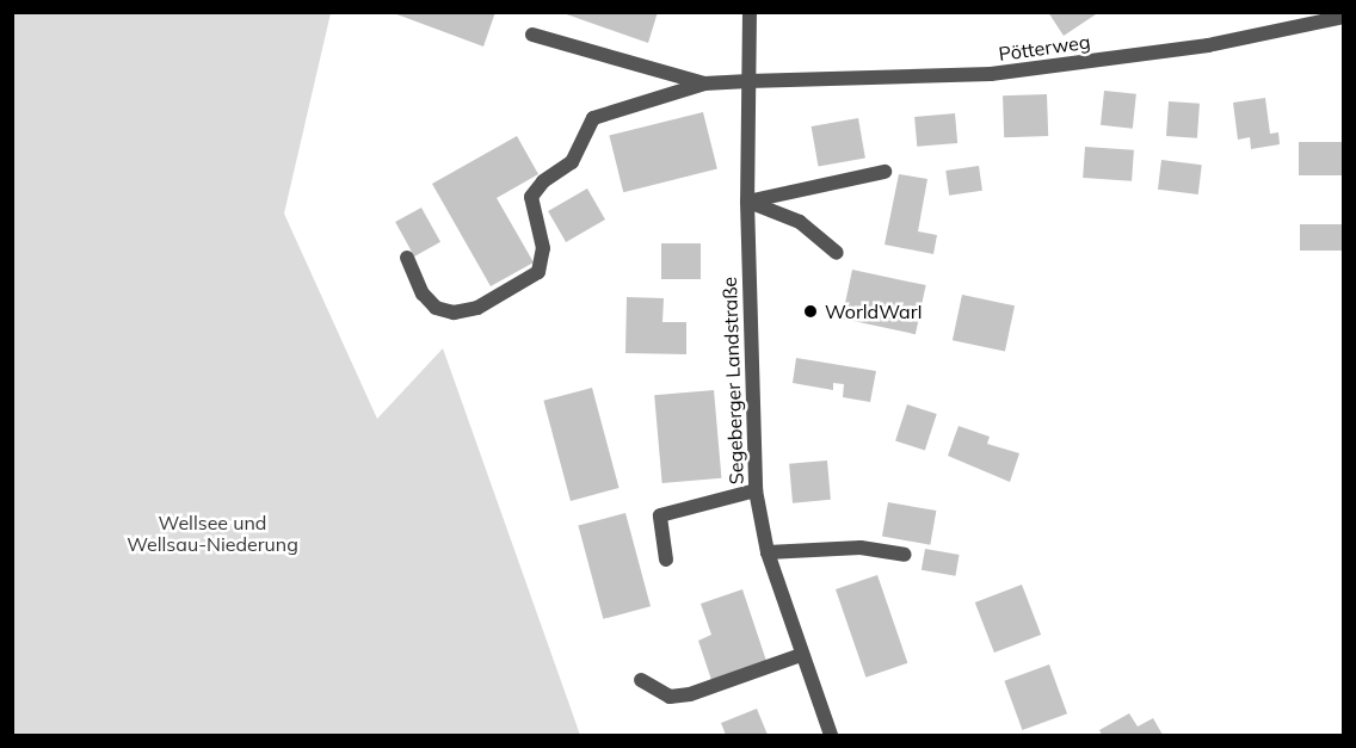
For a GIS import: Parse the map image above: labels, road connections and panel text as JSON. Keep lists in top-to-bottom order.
{
  "streets": {
    "street": ["Pötterweg", "Segeberger Landstraße"]
  },
  "crossings": [
    ["Pötterweg", "Segeberger Landstraße"]
  ],
  "parks": ["Wellsee und Wellsau-Niederung"],
  "places": ["WorldWarI"]
}
